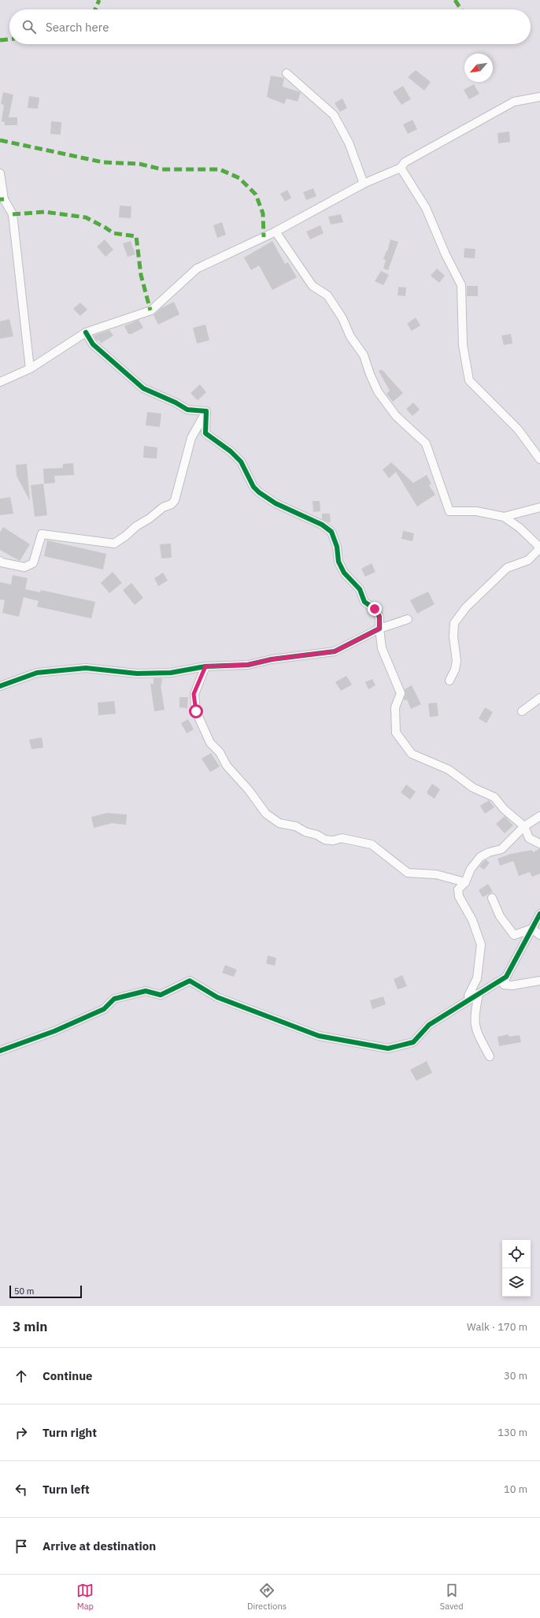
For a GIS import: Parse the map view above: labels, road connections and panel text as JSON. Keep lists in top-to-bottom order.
{
  "scale_bar": "50 m",
  "north": "bottom left",
  "page": {
    "search": "Search here",
    "scale": "50 m",
    "heading": ["3 min", "Walk · 170 m"],
    "list": [
      ["Continue", "30 m"],
      ["Turn right", "130 m"],
      ["Turn left", "10 m"],
      "Arrive at destination"
    ],
    "nav": ["Map", "Directions", "Saved"]
  }
}
